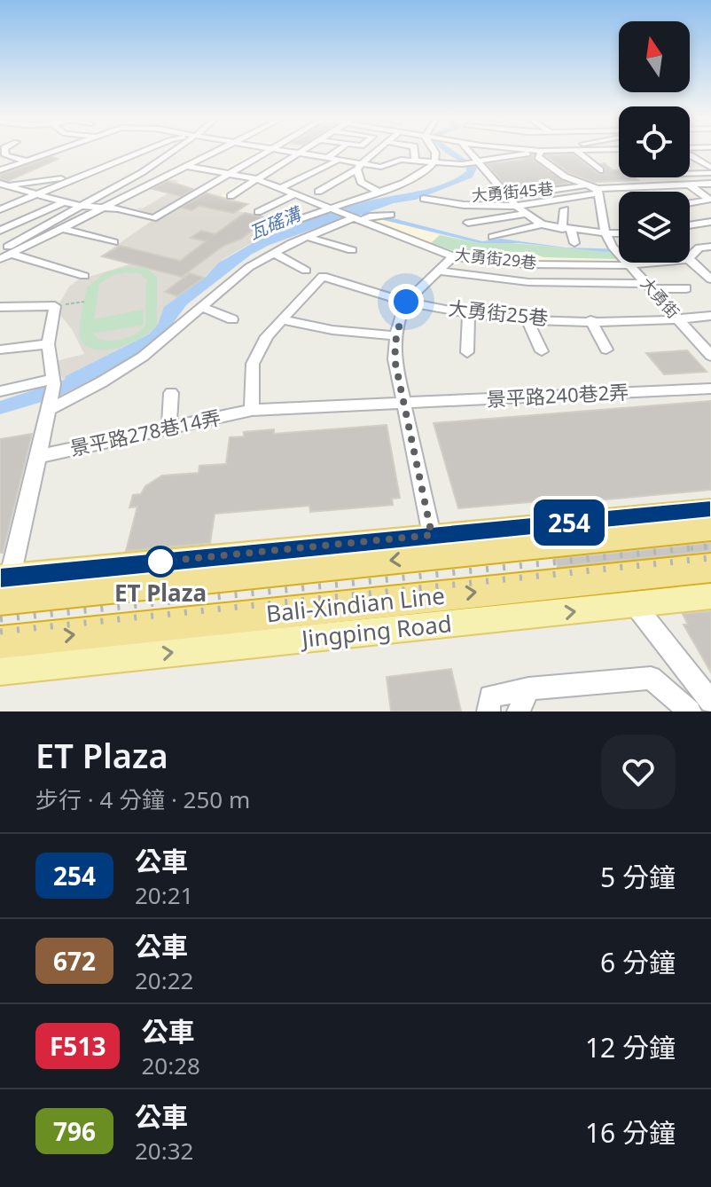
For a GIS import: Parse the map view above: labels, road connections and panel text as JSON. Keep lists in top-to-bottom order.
{
  "streets": {
    "highway": ["Bali-Xindian Line"],
    "main road": ["Jingping Road"],
    "street": [
      "大勇街45巷",
      "大勇街29巷",
      "大勇街",
      "大勇街25巷",
      "景平路240巷2弄",
      "景平路278巷14弄"
    ]
  },
  "crossings": [
    ["大勇街29巷", "大勇街"],
    ["大勇街", "大勇街25巷"],
    ["景平路240巷2弄", "景平路278巷14弄"]
  ],
  "water": ["瓦磘溝"],
  "places": ["ET Plaza"],
  "lines": ["bus line 254"],
  "north": "top",
  "page": {
    "on_map": "254",
    "heading": ["ET Plaza", "步行 · 4 分鐘 · 250 m"],
    "list": [
      {
        "mark": "254",
        "name": "公車",
        "note": "20:21",
        "value": "5 分鐘"
      },
      {
        "mark": "672",
        "name": "公車",
        "note": "20:22",
        "value": "6 分鐘"
      },
      {
        "mark": "F513",
        "name": "公車",
        "note": "20:28",
        "value": "12 分鐘"
      },
      {
        "mark": "796",
        "name": "公車",
        "note": "20:32",
        "value": "16 分鐘"
      }
    ]
  }
}
